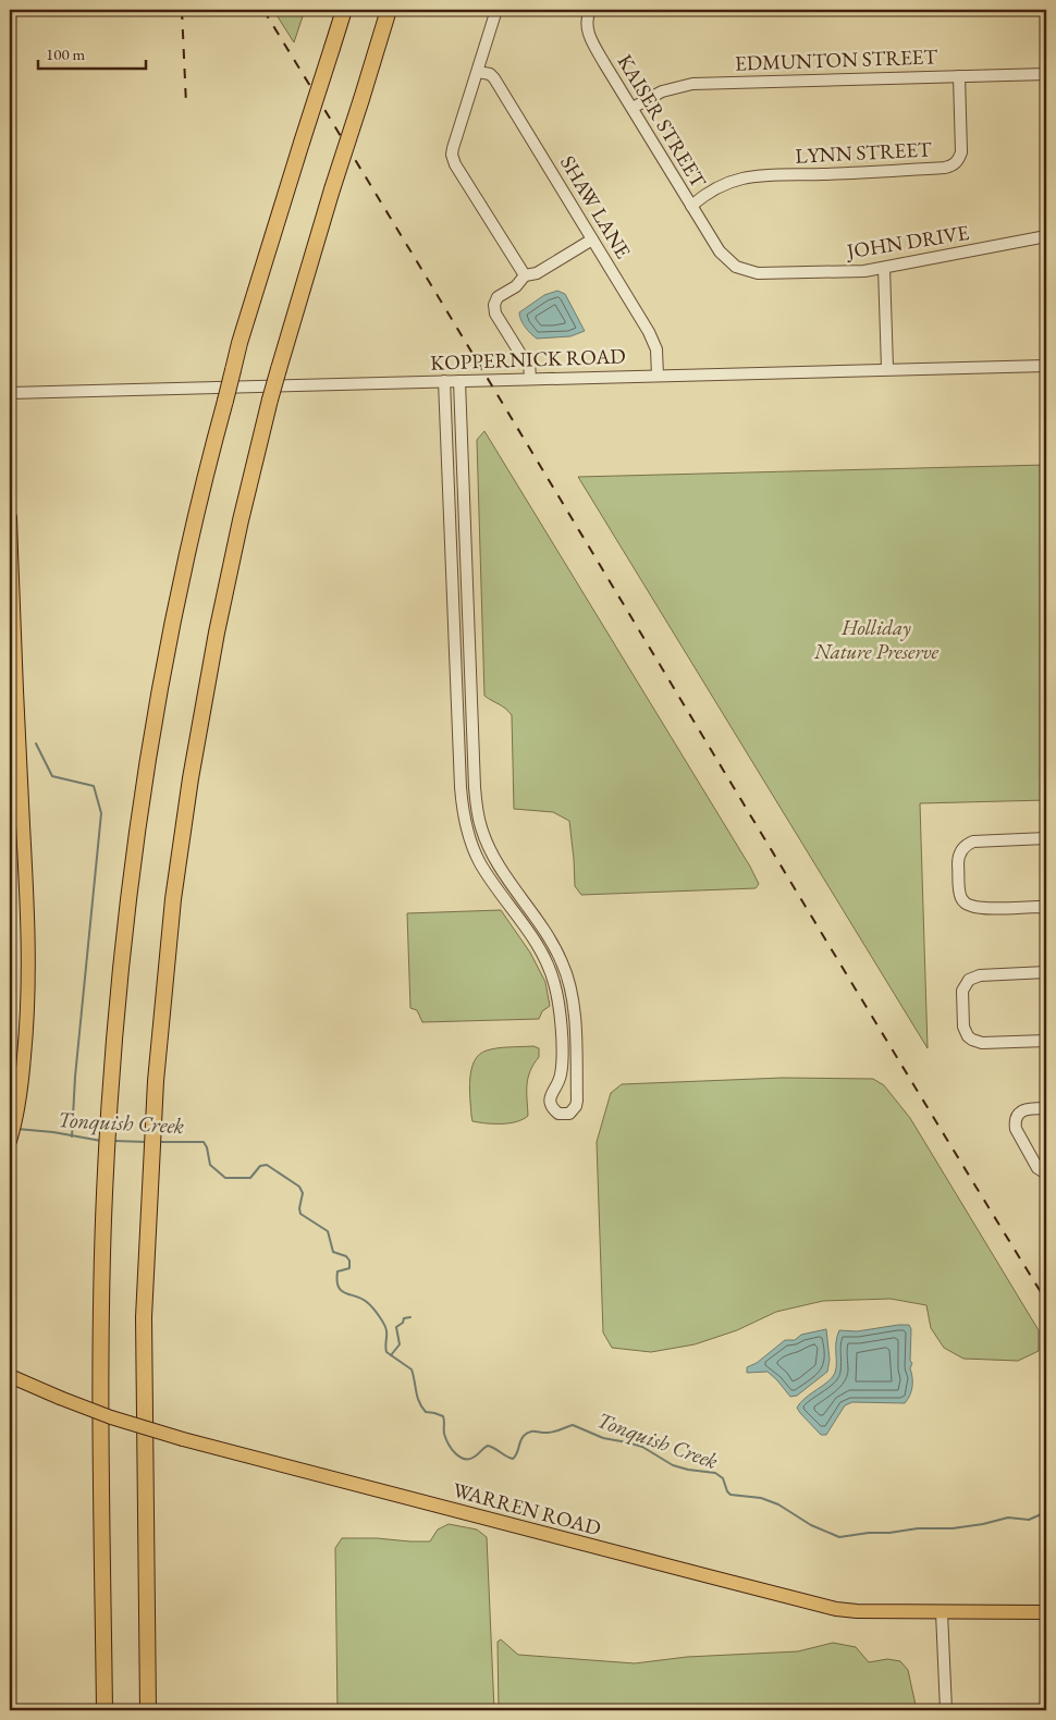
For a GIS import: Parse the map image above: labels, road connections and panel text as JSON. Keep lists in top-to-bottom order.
{
  "streets": {
    "main road": ["WARREN ROAD"],
    "street": [
      "EDMUNTON STREET",
      "KAISER STREET",
      "LYNN STREET",
      "SHAW LANE",
      "JOHN DRIVE",
      "KOPPERNICK ROAD"
    ]
  },
  "crossings": [
    ["EDMUNTON STREET", "KAISER STREET"],
    ["EDMUNTON STREET", "LYNN STREET"],
    ["KAISER STREET", "LYNN STREET"],
    ["KAISER STREET", "JOHN DRIVE"],
    ["SHAW LANE", "KOPPERNICK ROAD"]
  ],
  "water": ["Tonquish Creek"],
  "parks": ["Holliday Nature Preserve"],
  "scale_bar": "100 m"
}
